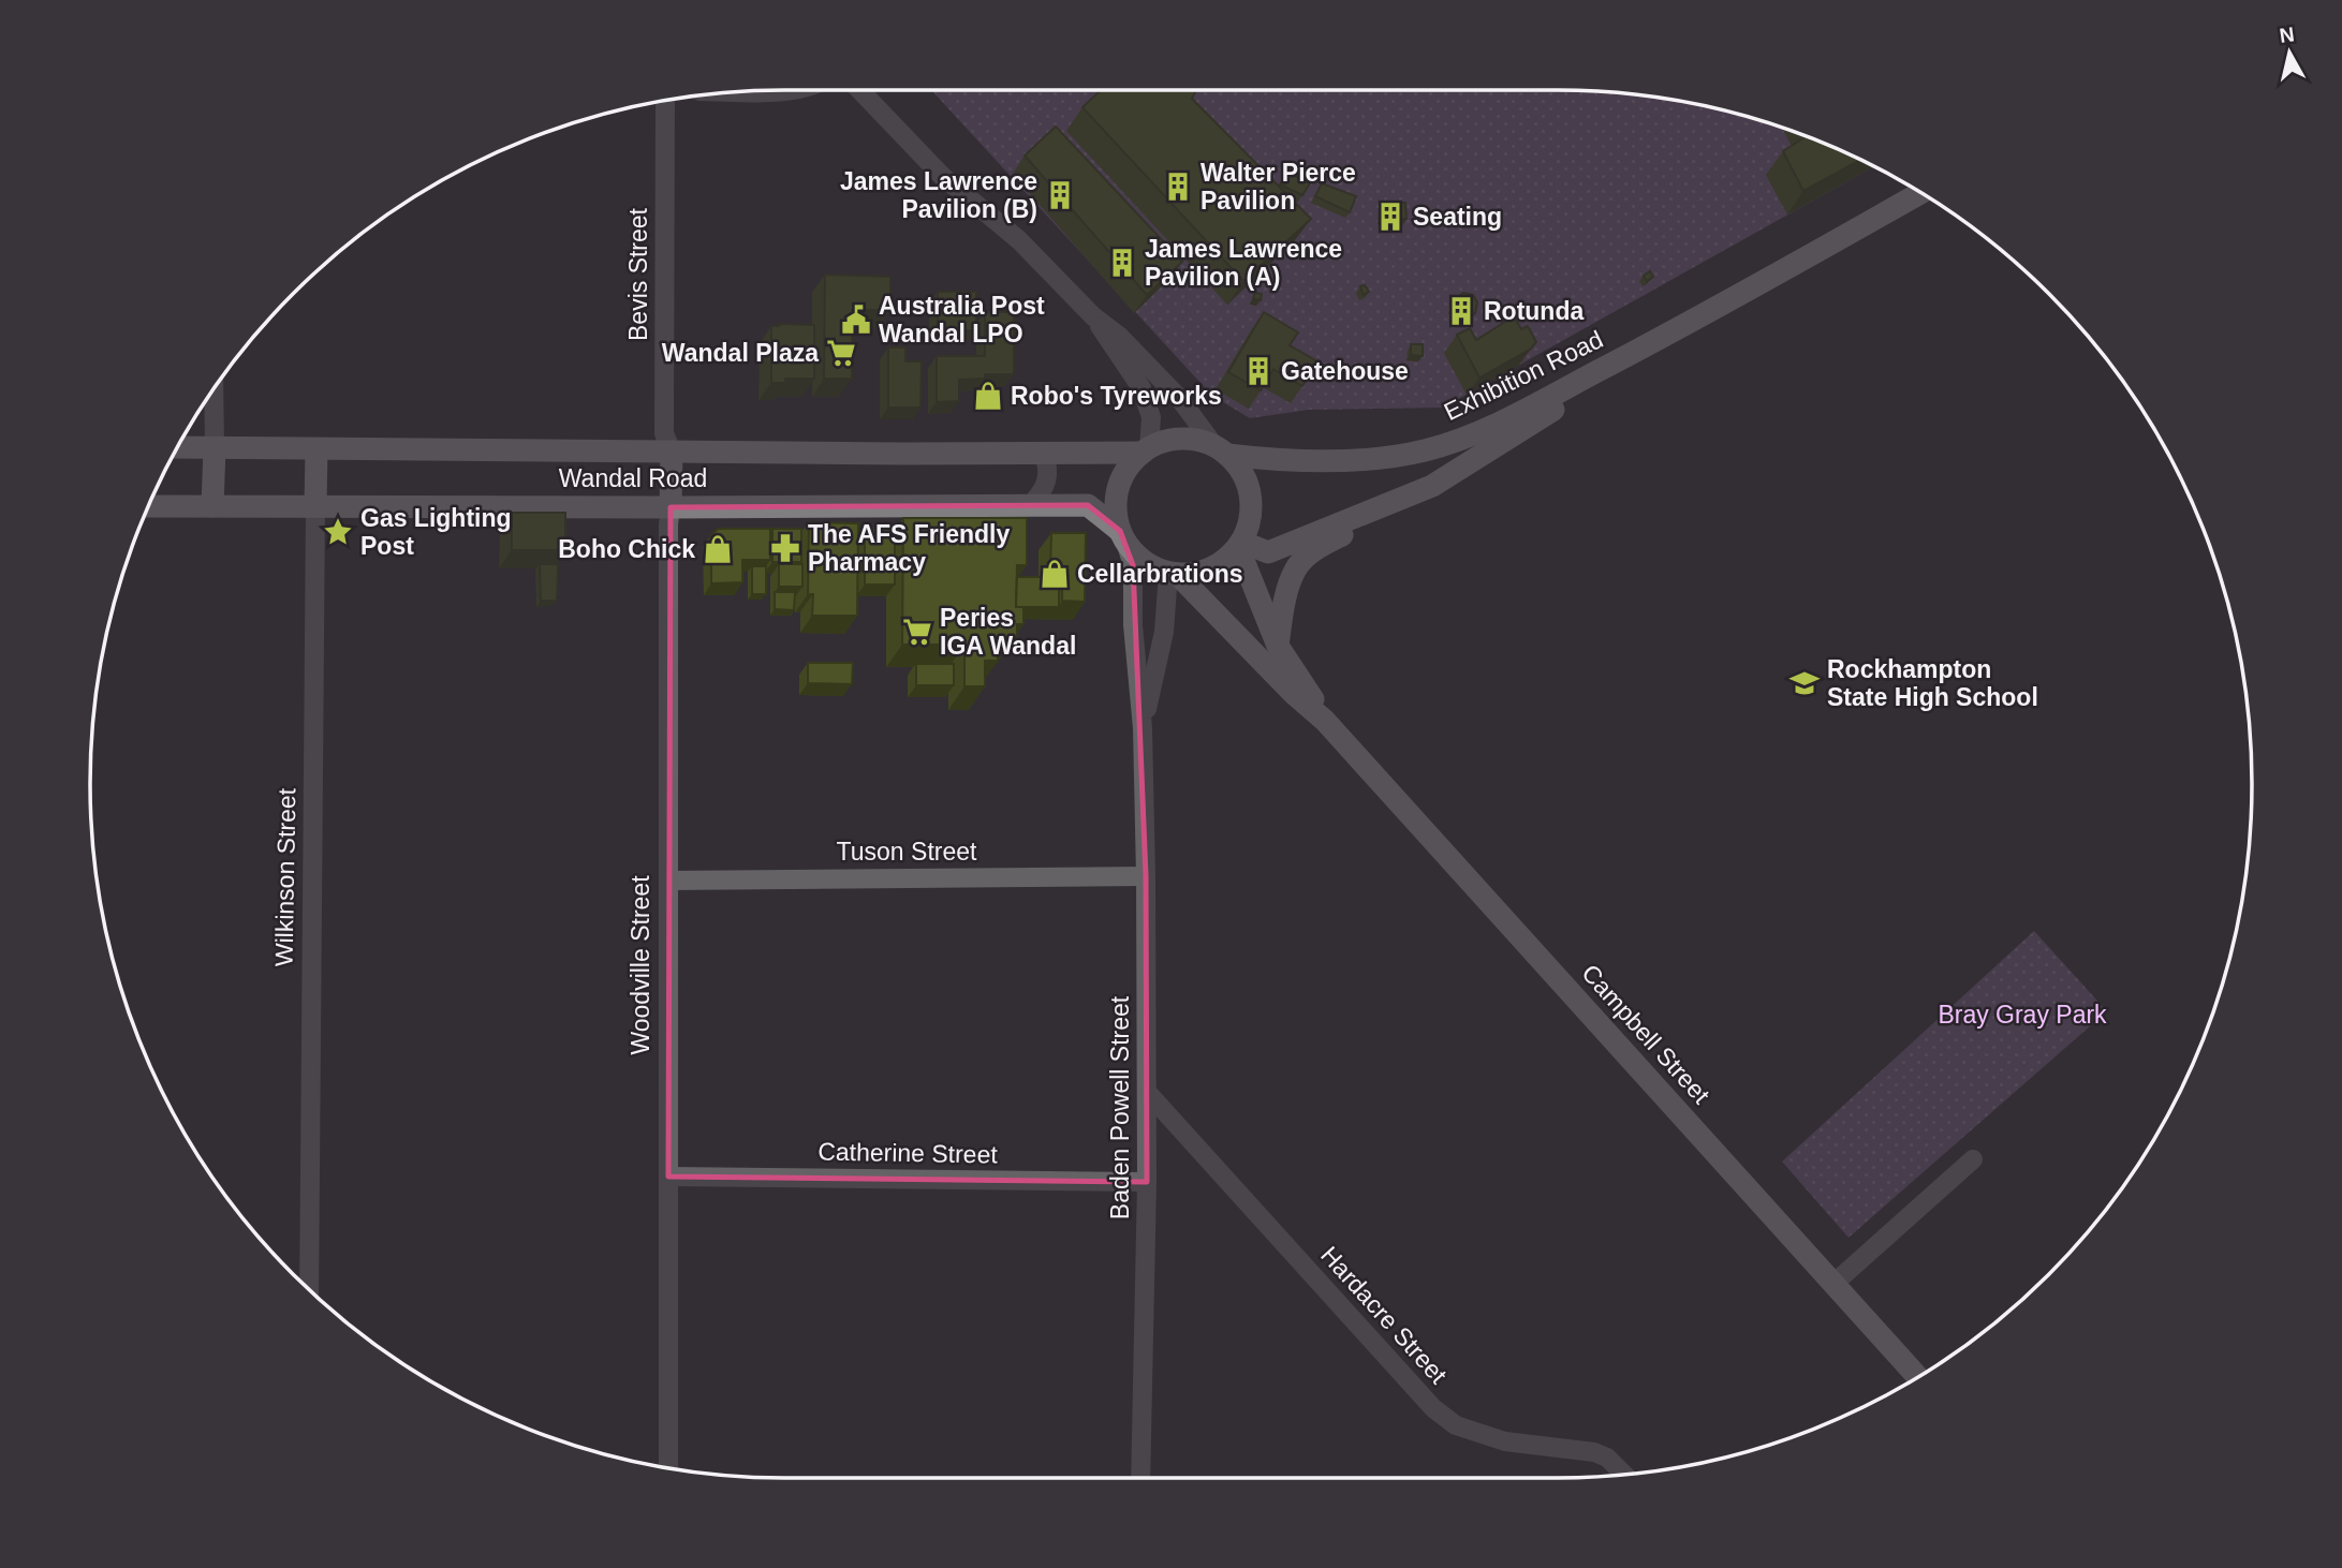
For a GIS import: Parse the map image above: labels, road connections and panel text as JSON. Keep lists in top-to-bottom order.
{
  "streets": {
    "street": [
      "Bevis Street",
      "Exhibition Road",
      "Wandal Road",
      "Tuson Street",
      "Wilkinson Street",
      "Woodville Street",
      "Campbell Street",
      "Baden Powell Street",
      "Catherine Street",
      "Hardacre Street"
    ]
  },
  "crossings": [
    ["Bevis Street", "Wandal Road"],
    ["Bevis Street", "Woodville Street"],
    ["Exhibition Road", "Wandal Road"],
    ["Exhibition Road", "Campbell Street"],
    ["Exhibition Road", "Baden Powell Street"],
    ["Wandal Road", "Wilkinson Street"],
    ["Wandal Road", "Woodville Street"],
    ["Wandal Road", "Campbell Street"],
    ["Wandal Road", "Baden Powell Street"],
    ["Tuson Street", "Woodville Street"],
    ["Tuson Street", "Baden Powell Street"],
    ["Woodville Street", "Catherine Street"],
    ["Campbell Street", "Baden Powell Street"],
    ["Baden Powell Street", "Catherine Street"],
    ["Baden Powell Street", "Hardacre Street"]
  ],
  "parks": ["Bray Gray Park"],
  "places": {
    "building": [
      "Walter Pierce Pavilion",
      "James Lawrence Pavilion (B)",
      "Seating",
      "James Lawrence Pavilion (A)",
      "Rotunda",
      "Gatehouse"
    ],
    "public building": ["Australia Post Wandal LPO"],
    "supermarket": ["Wandal Plaza", "Peries IGA Wandal"],
    "shop": ["Robo's Tyreworks", "Boho Chick", "Cellarbrations"],
    "place": ["Gas Lighting Post"],
    "pharmacy": ["The AFS Friendly Pharmacy"],
    "school or university": ["Rockhampton State High School"]
  },
  "north": "top"
}
